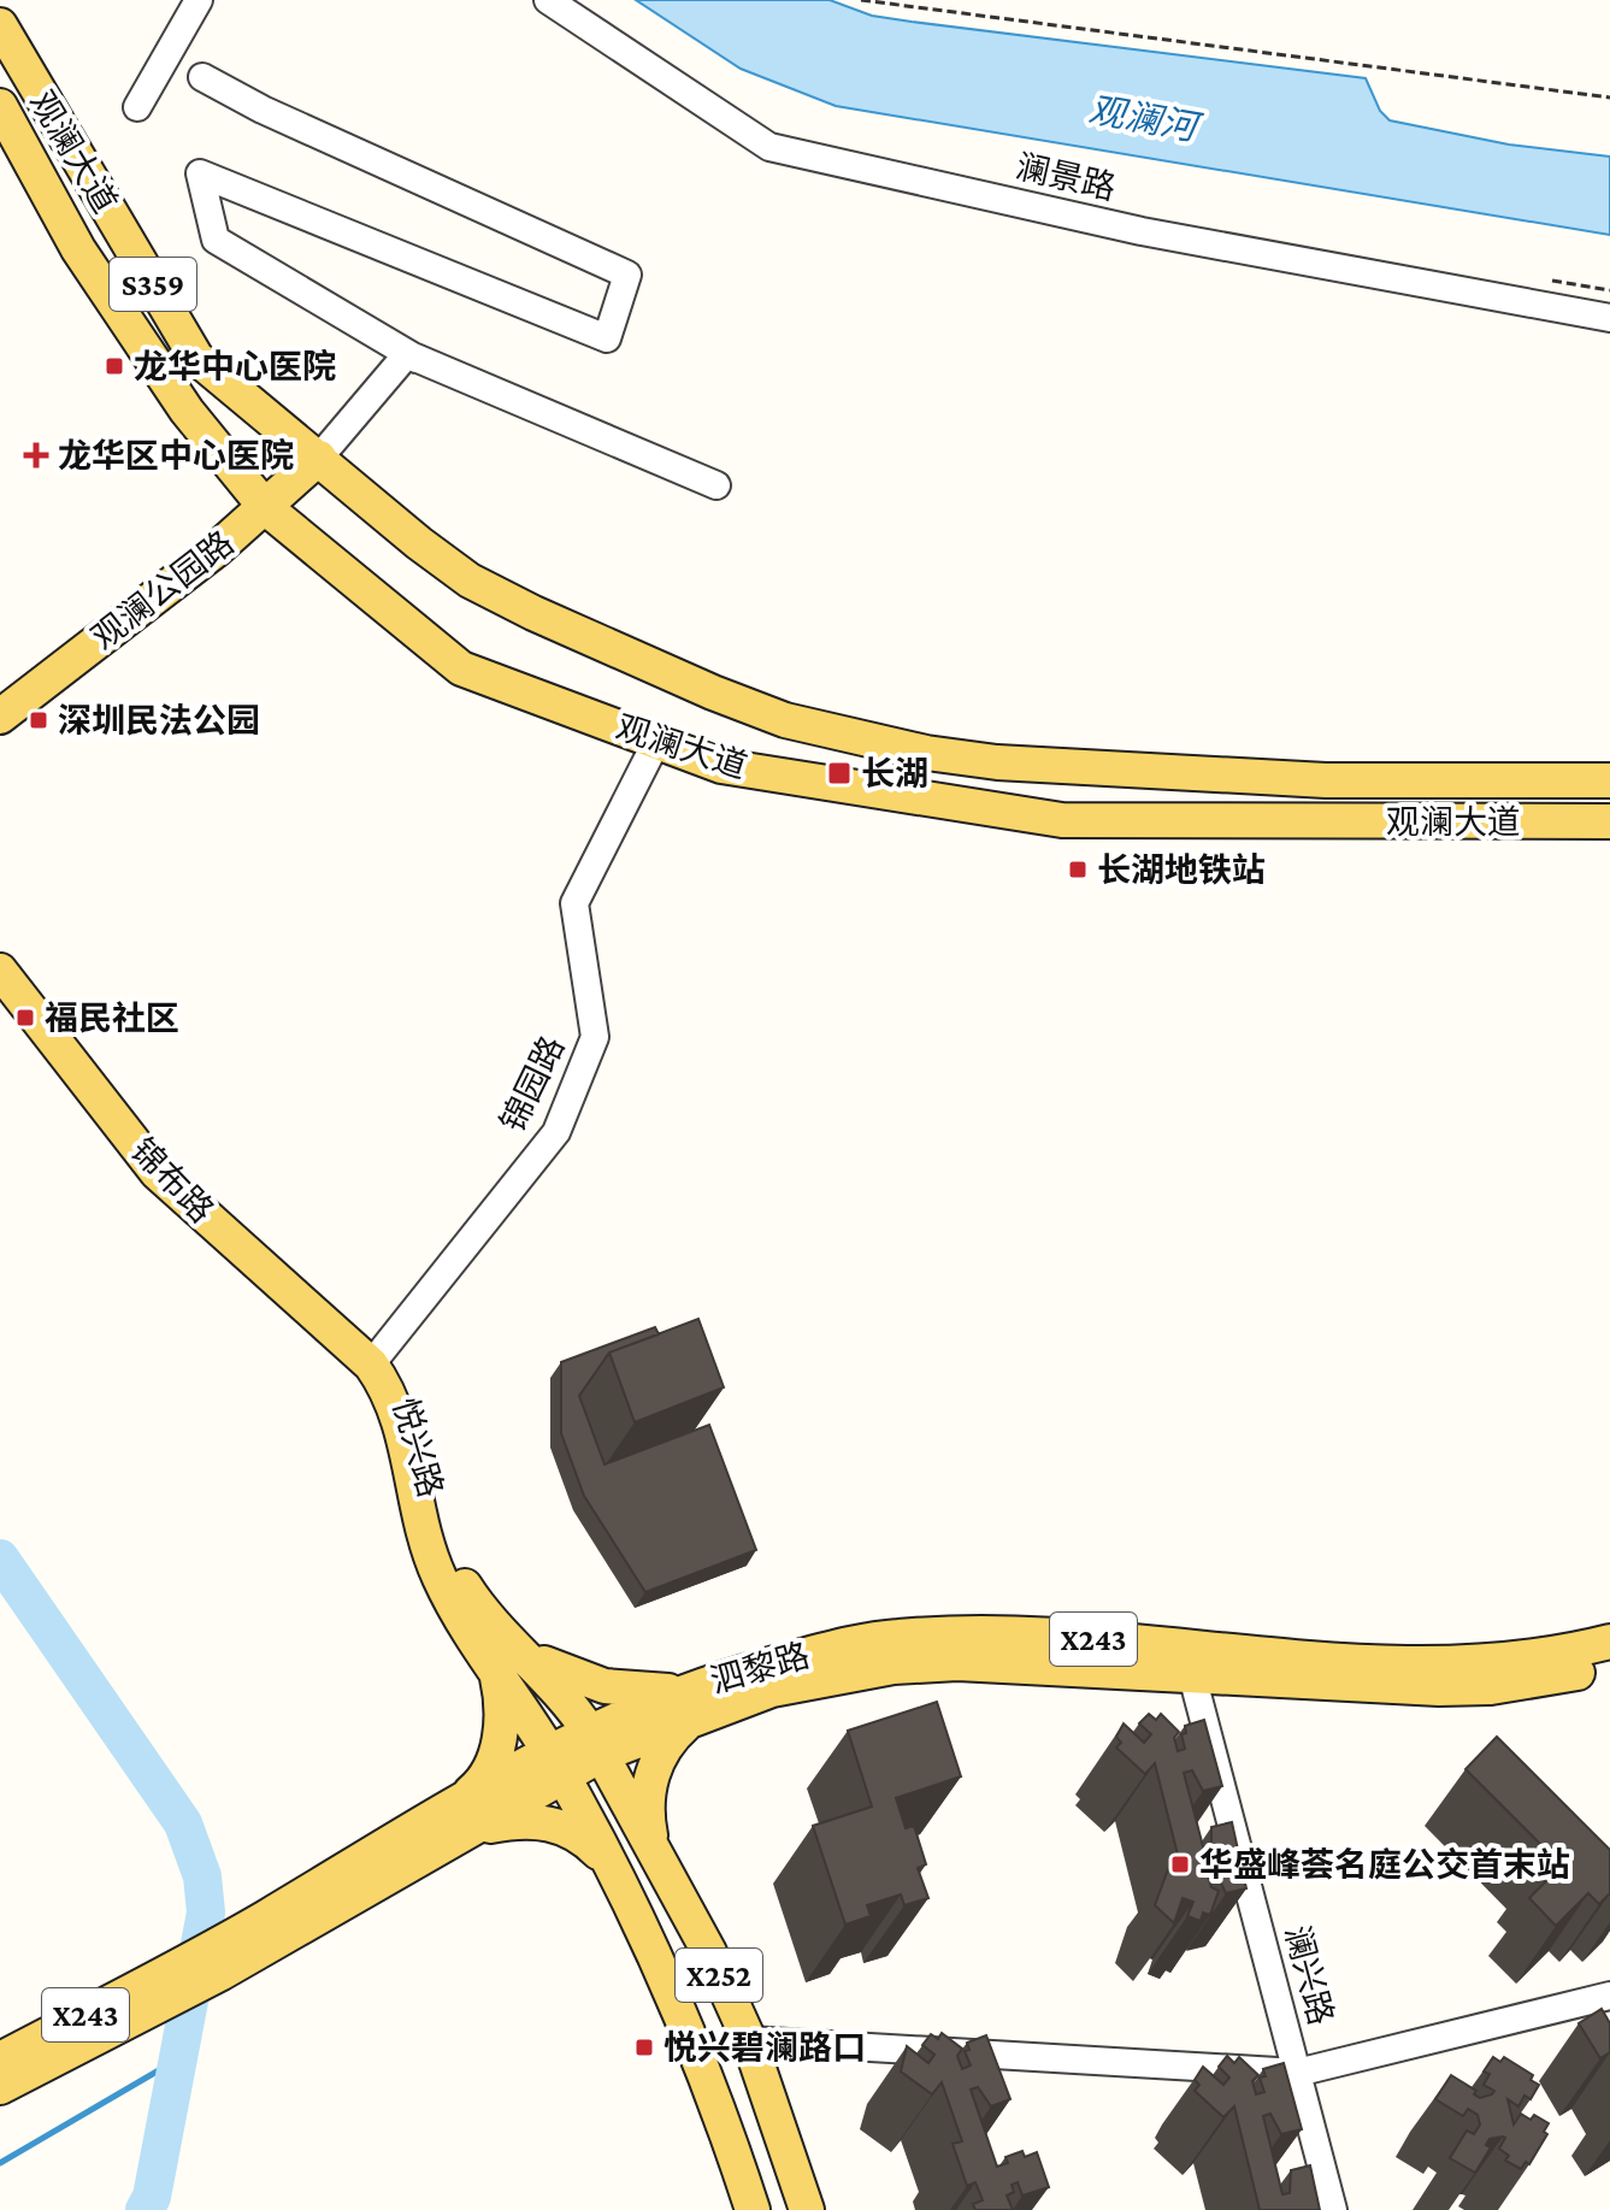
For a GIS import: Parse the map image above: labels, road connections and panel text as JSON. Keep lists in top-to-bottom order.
{
  "streets": {
    "main road": [
      "观澜大道",
      "S359",
      "观澜公园路",
      "锦布路",
      "悦兴路",
      "X243",
      "泗黎路",
      "X252"
    ],
    "street": ["澜景路", "锦园路", "澜兴路"]
  },
  "crossings": [
    ["观澜大道", "观澜公园路"],
    ["观澜大道", "锦园路"],
    ["锦园路", "锦布路"],
    ["锦园路", "悦兴路"],
    ["锦布路", "悦兴路"],
    ["悦兴路", "泗黎路"],
    ["泗黎路", "澜兴路"]
  ],
  "water": ["观澜河"],
  "places": {
    "transit": [
      "龙华中心医院",
      "深圳民法公园",
      "长湖",
      "长湖地铁站",
      "福民社区",
      "华盛峰荟名庭公交首末站",
      "悦兴碧澜路口"
    ],
    "health": ["龙华区中心医院"]
  }
}
